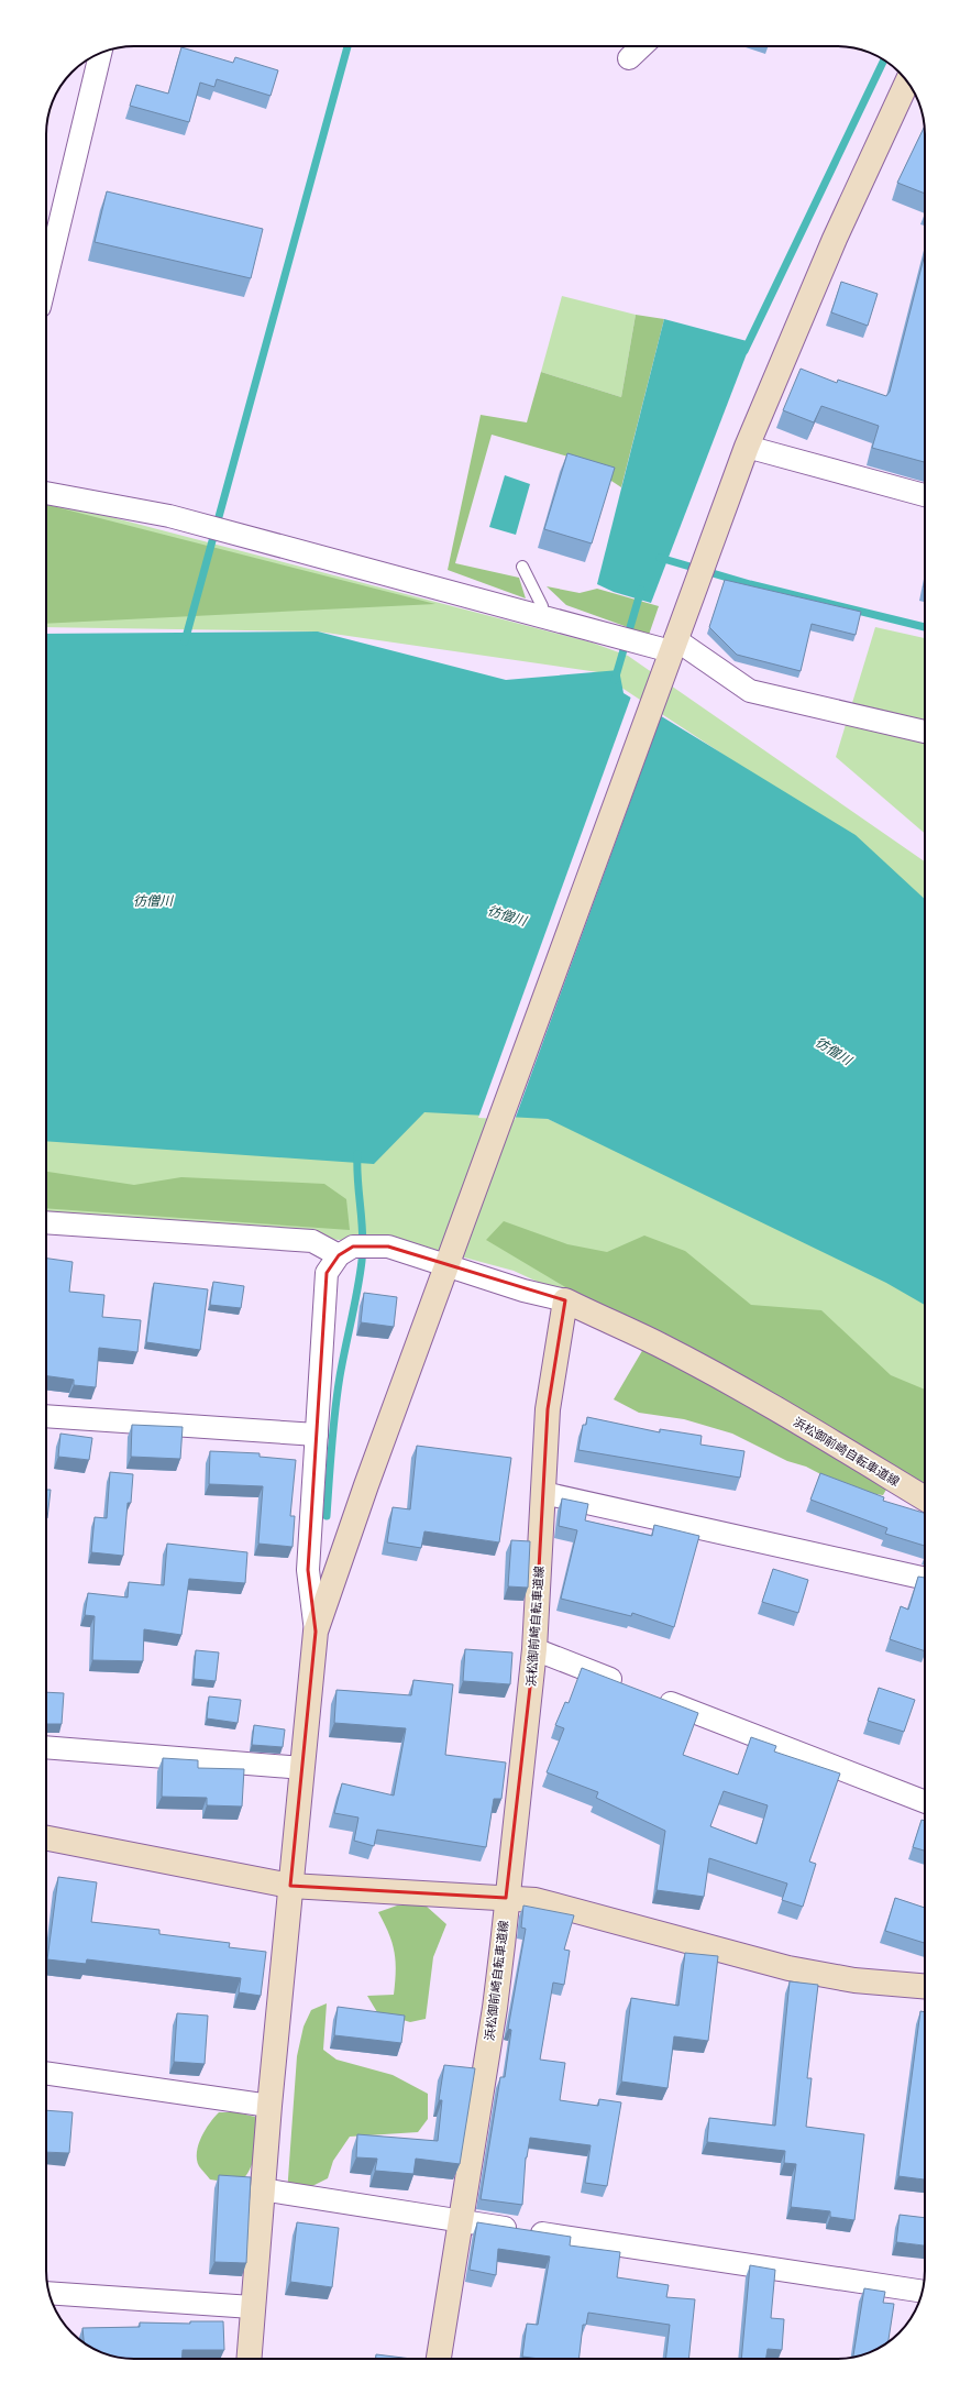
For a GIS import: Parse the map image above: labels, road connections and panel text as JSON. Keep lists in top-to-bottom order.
{
  "streets": {
    "street": ["浜松御前崎自転車道線"]
  },
  "water": ["彷僧川"]
}
